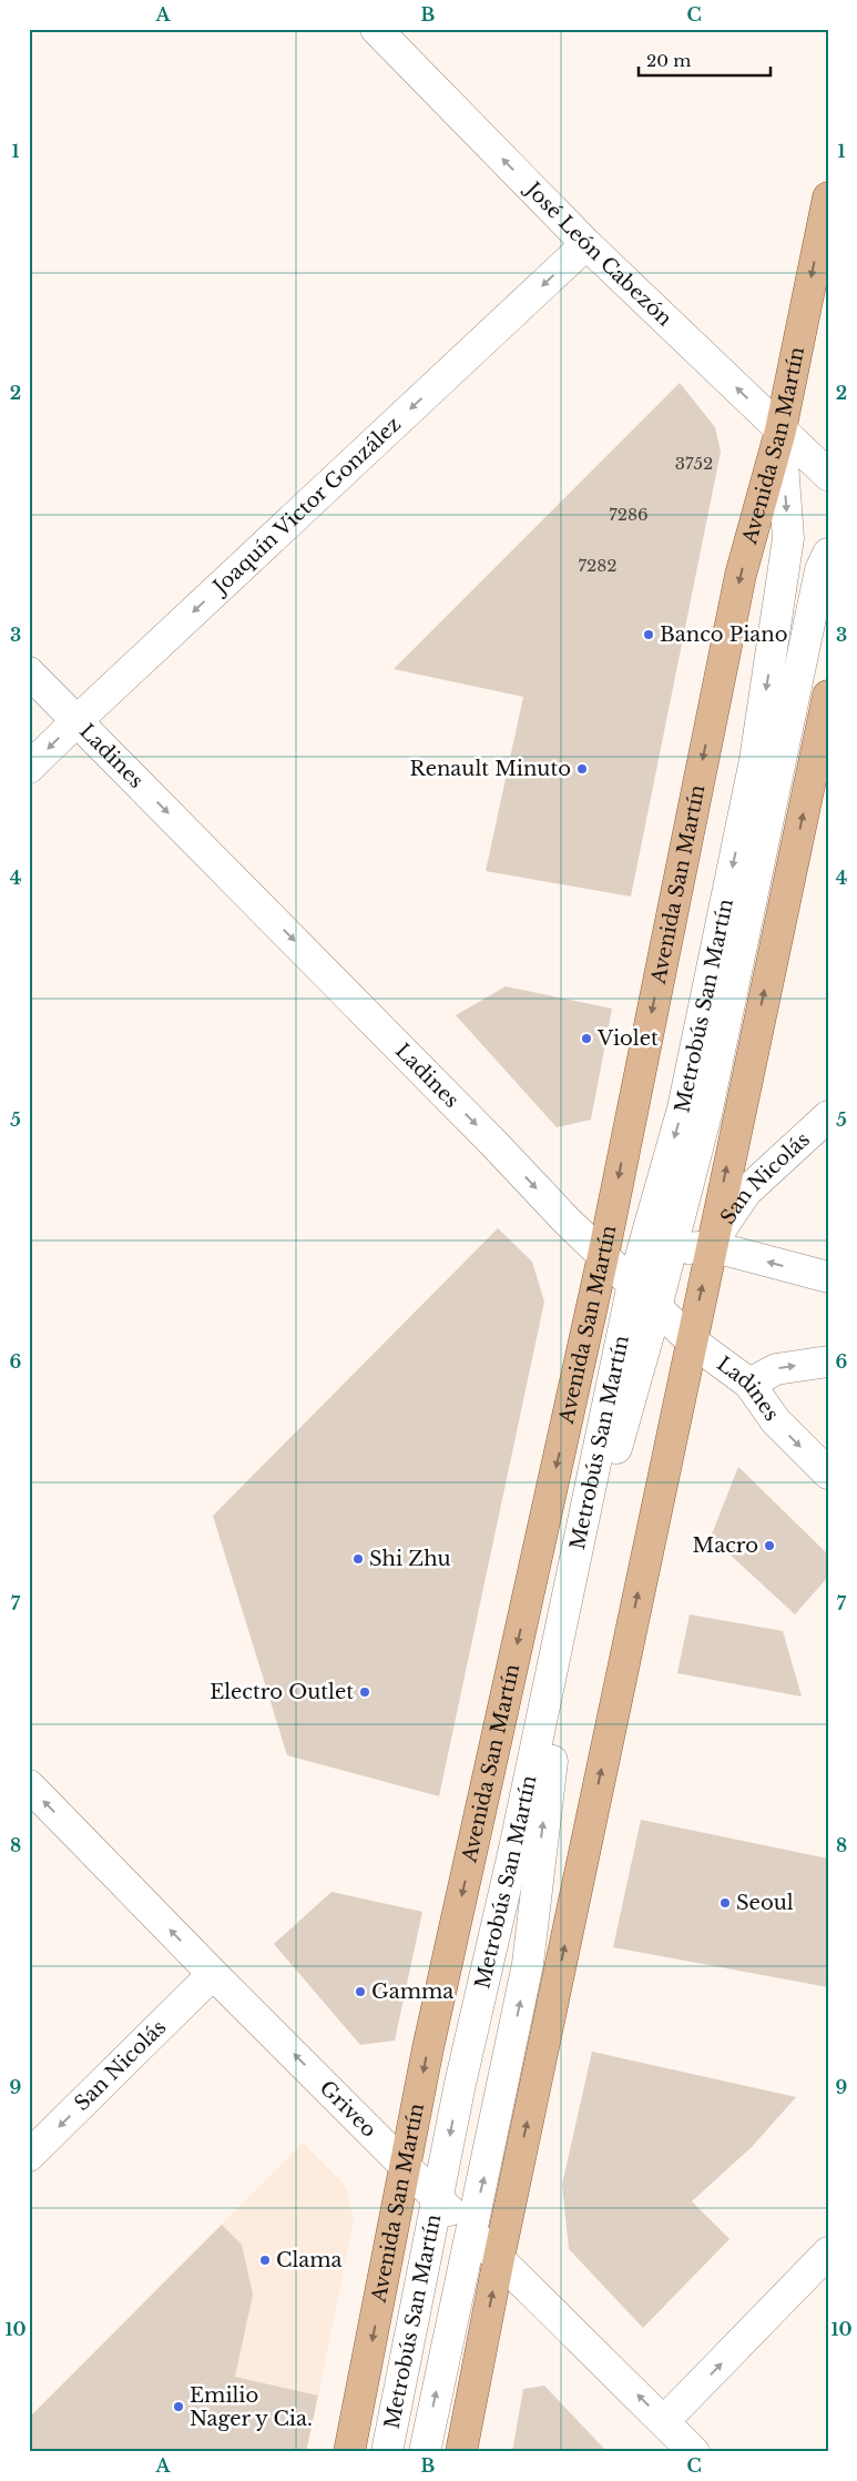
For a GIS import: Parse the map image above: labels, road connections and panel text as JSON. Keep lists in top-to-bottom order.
{
  "streets": {
    "main road": ["Avenida San Martín"],
    "street": [
      "José León Cabezón",
      "Joaquín Victor González",
      "Ladines",
      "Metrobús San Martín",
      "San Nicolás",
      "Griveo"
    ]
  },
  "crossings": [
    ["José León Cabezón", "Avenida San Martín"],
    ["José León Cabezón", "Joaquín Victor González"],
    ["José León Cabezón", "Metrobús San Martín"],
    ["Avenida San Martín", "Ladines"],
    ["Avenida San Martín", "Metrobús San Martín"],
    ["Avenida San Martín", "Griveo"],
    ["Joaquín Victor González", "Ladines"],
    ["Ladines", "Metrobús San Martín"],
    ["Metrobús San Martín", "Griveo"],
    ["San Nicolás", "Griveo"]
  ],
  "one_way": [
    "José León Cabezón",
    "Joaquín Victor González",
    "Ladines",
    "San Nicolás",
    "Griveo"
  ],
  "places": [
    "Banco Piano",
    "Renault Minuto",
    "Violet",
    "Macro",
    "Shi Zhu",
    "Electro Outlet",
    "Seoul",
    "Gamma",
    "Clama",
    "Emilio Nager y Cia."
  ],
  "house_numbers": ["3752", "7286", "7282"],
  "scale_bar": "20 m",
  "grid": {
    "columns": ["A", "B", "C"],
    "rows": [
      "1",
      "2",
      "3",
      "4",
      "5",
      "6",
      "7",
      "8",
      "9",
      "10"
    ]
  }
}
